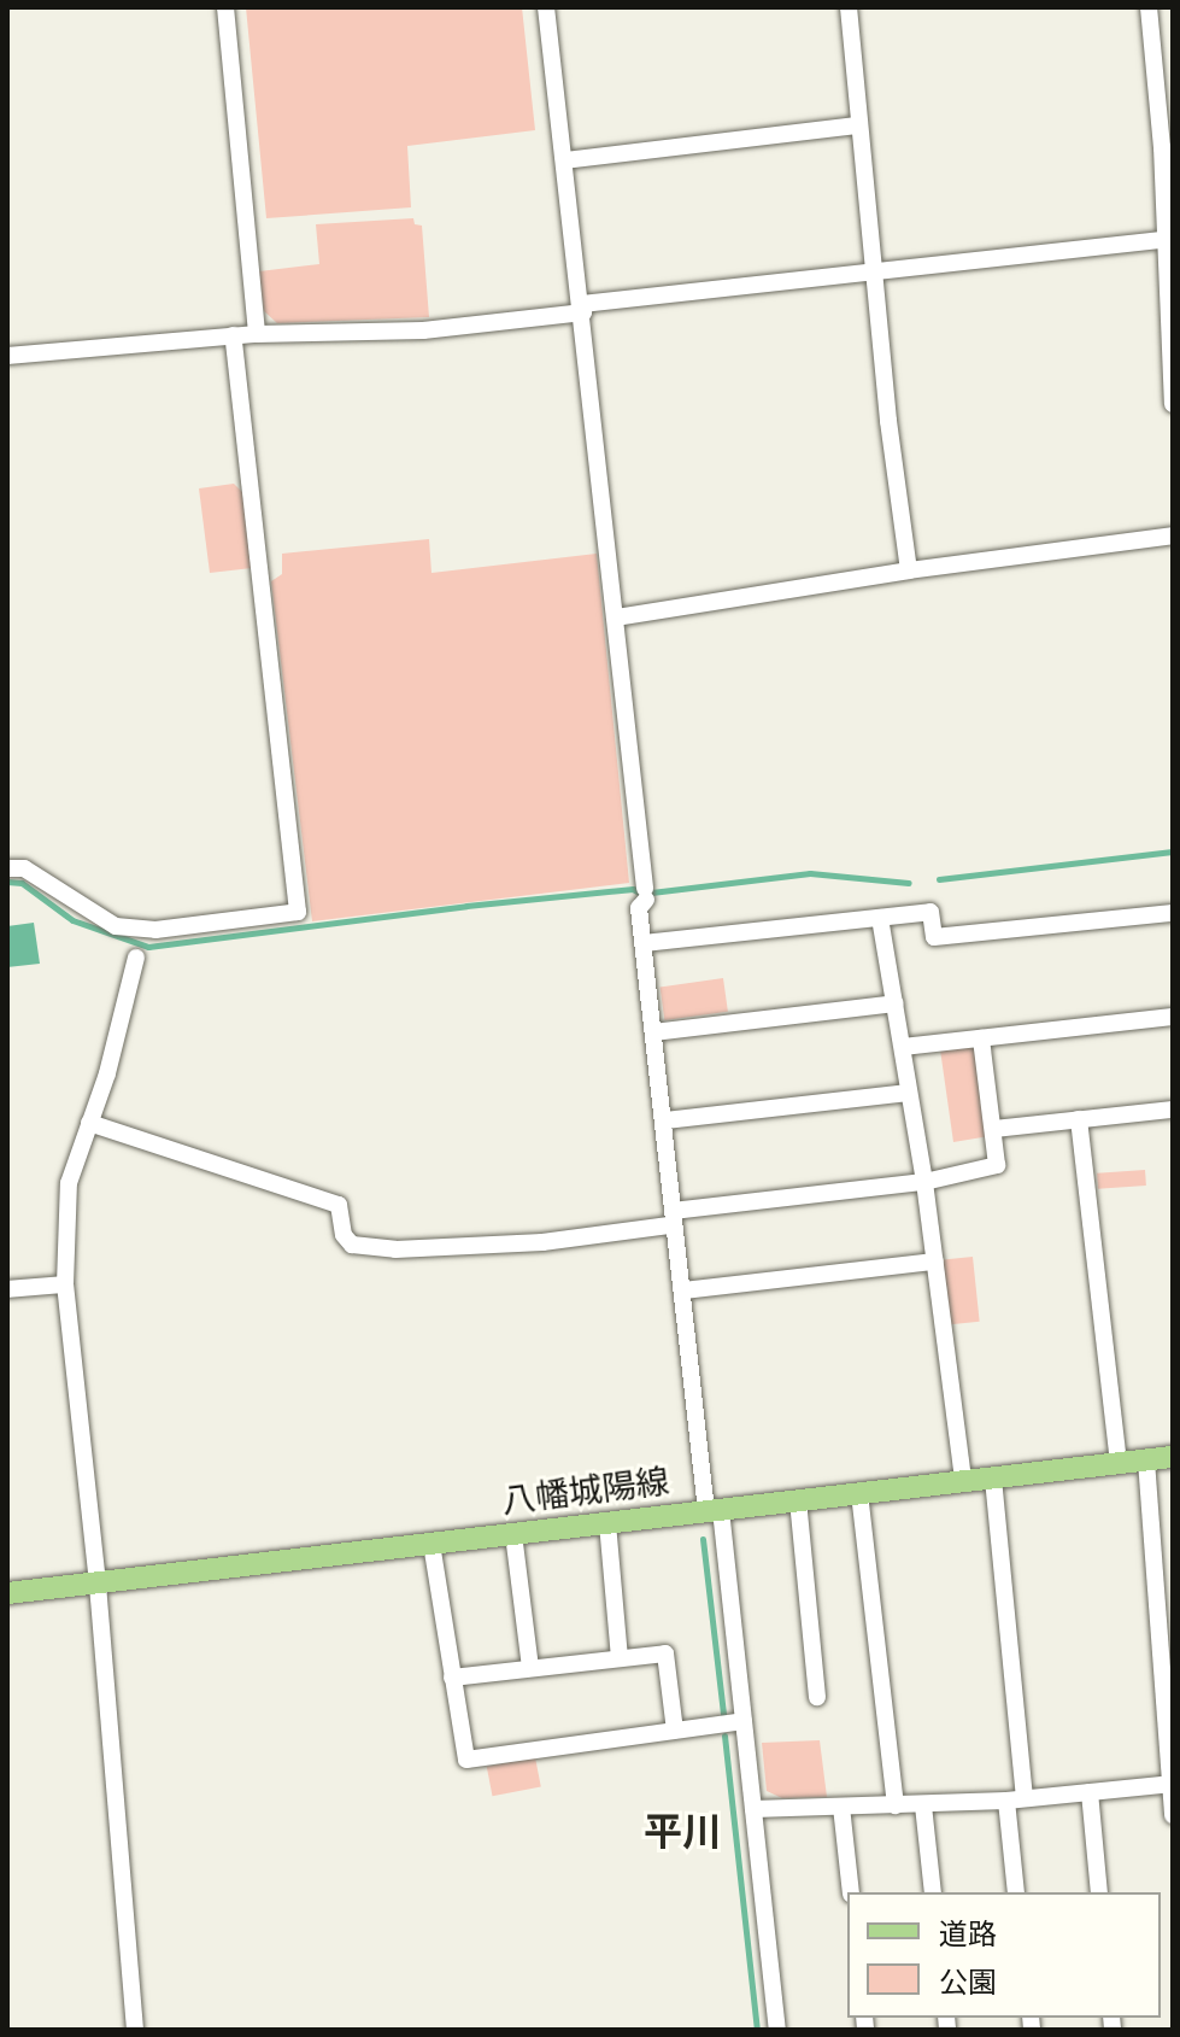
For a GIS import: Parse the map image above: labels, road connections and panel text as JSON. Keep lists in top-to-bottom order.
{
  "streets": {
    "main road": ["八幡城陽線"]
  },
  "districts": ["平川"],
  "legend": ["道路", "公園"]
}
